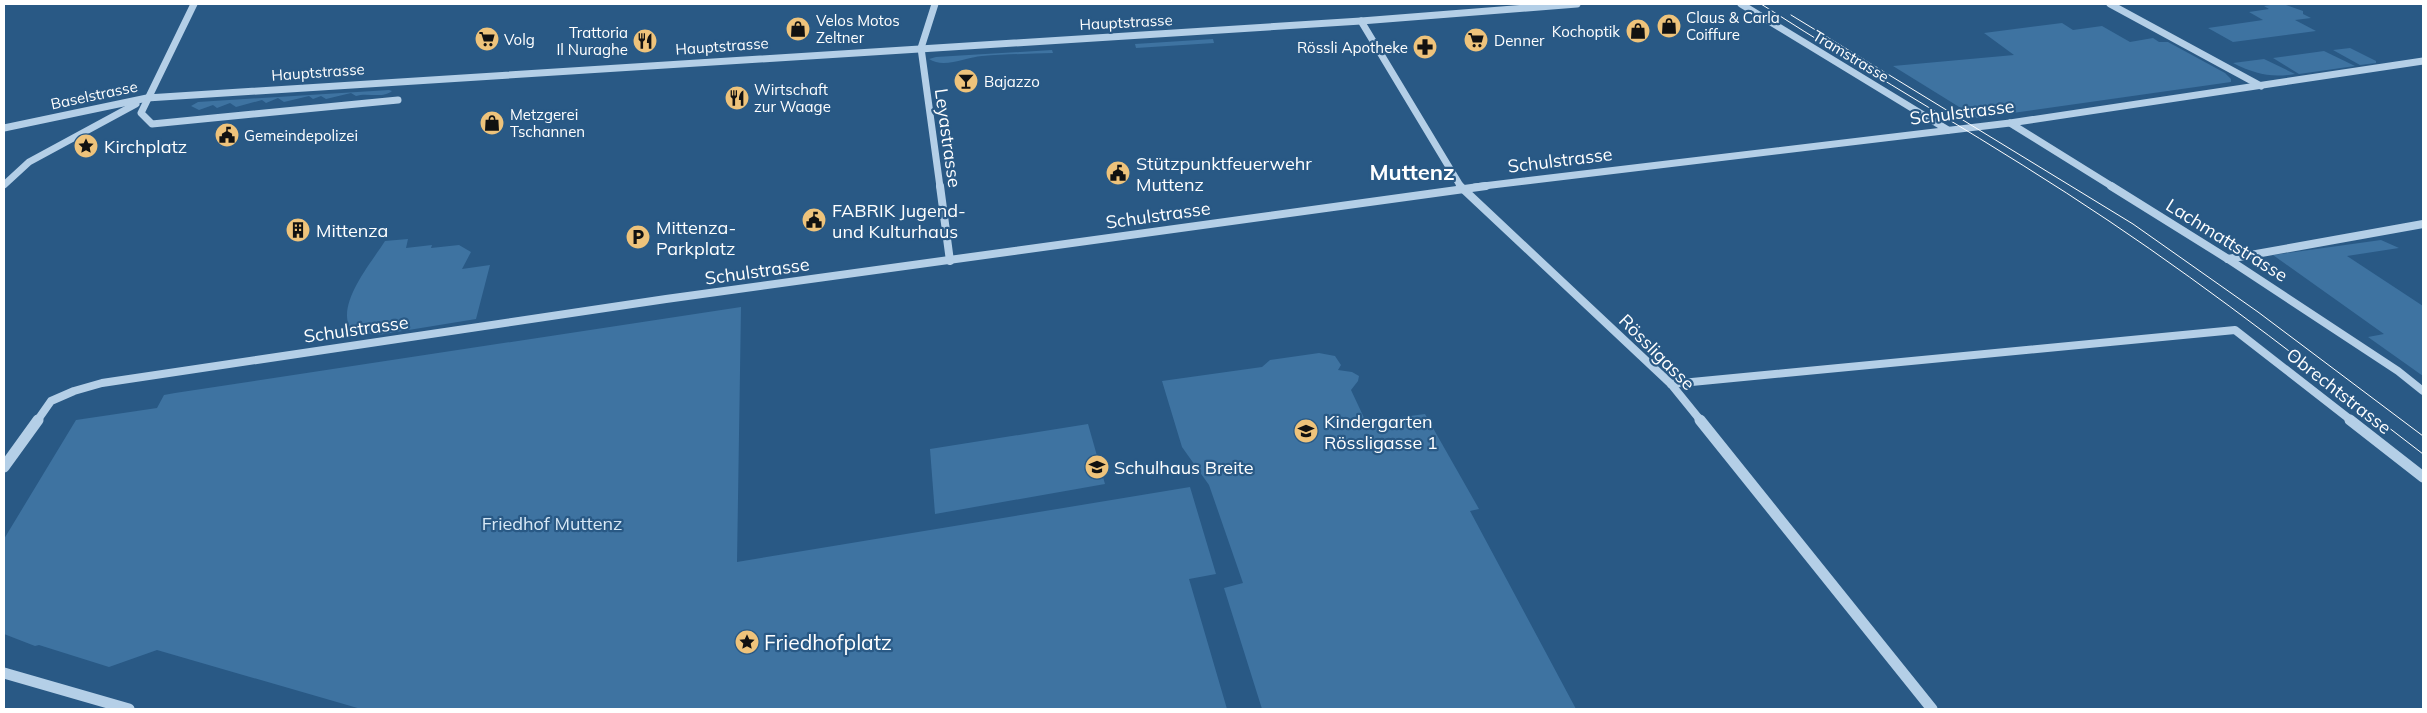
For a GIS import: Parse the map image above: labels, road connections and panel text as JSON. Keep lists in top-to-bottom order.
{
  "streets": {
    "street": [
      "Hauptstrasse",
      "Tramstrasse",
      "Baselstrasse",
      "Schulstrasse",
      "Leyastrasse",
      "Lachmattstrasse",
      "Rössligasse",
      "Obrechtstrasse"
    ]
  },
  "crossings": [
    ["Hauptstrasse", "Baselstrasse"],
    ["Hauptstrasse", "Leyastrasse"],
    ["Hauptstrasse", "Rössligasse"],
    ["Tramstrasse", "Schulstrasse"],
    ["Schulstrasse", "Leyastrasse"],
    ["Schulstrasse", "Lachmattstrasse"],
    ["Schulstrasse", "Rössligasse"],
    ["Rössligasse", "Obrechtstrasse"]
  ],
  "districts": ["Muttenz"],
  "parks": ["Friedhof Muttenz"],
  "places": {
    "shop": [
      "Claus & Carla Coiffure",
      "Velos Motos Zeltner",
      "Kochoptik",
      "Metzgerei Tschannen"
    ],
    "supermarket": ["Volg", "Denner"],
    "restaurant": ["Trattoria Il Nuraghe", "Wirtschaft zur Waage"],
    "pharmacy": ["Rössli Apotheke"],
    "bar": ["Bajazzo"],
    "public building": ["Gemeindepolizei", "Stützpunktfeuerwehr Muttenz", "FABRIK Jugend- und Kulturhaus"],
    "place": ["Kirchplatz", "Friedhofplatz"],
    "building": ["Mittenza"],
    "parking": ["Mittenza- Parkplatz"],
    "school or university": ["Kindergarten Rössligasse 1", "Schulhaus Breite"]
  }
}
